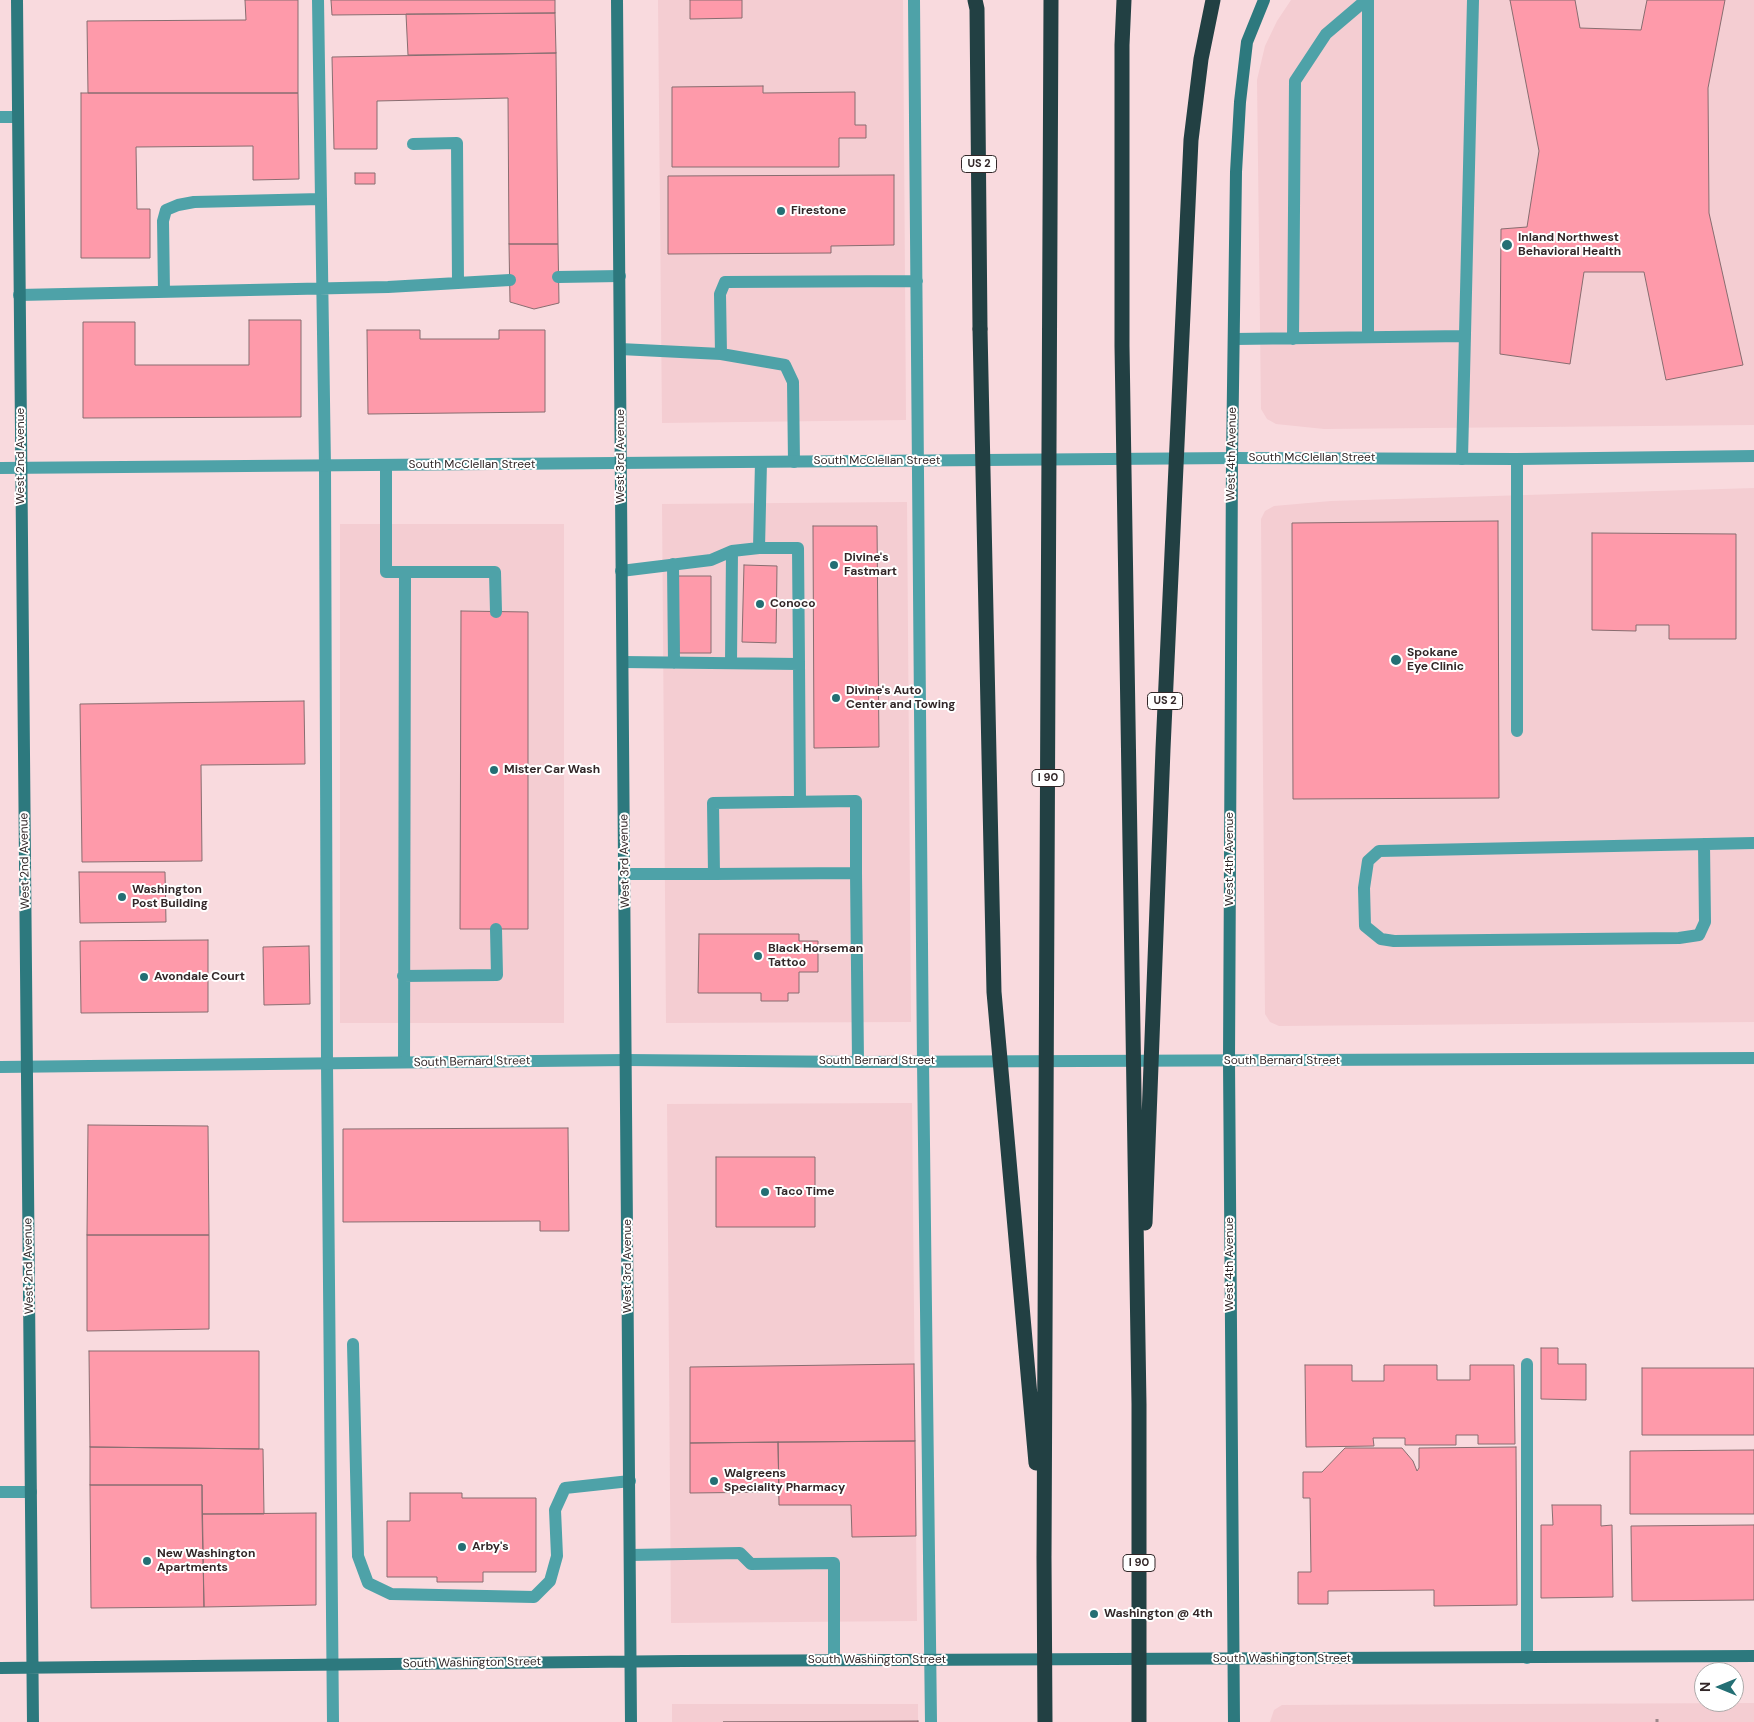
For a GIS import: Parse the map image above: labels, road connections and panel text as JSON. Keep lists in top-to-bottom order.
{
  "streets": {
    "highway": ["US 2", "I 90"],
    "main road": [
      "West 4th Avenue",
      "West 2nd Avenue",
      "West 3rd Avenue",
      "South Washington Street"
    ],
    "street": ["South McClellan Street", "South Bernard Street"]
  },
  "crossings": [
    ["US 2", "I 90"],
    ["West 4th Avenue", "South McClellan Street"],
    ["West 4th Avenue", "South Bernard Street"],
    ["West 4th Avenue", "South Washington Street"],
    ["West 2nd Avenue", "South McClellan Street"],
    ["West 2nd Avenue", "South Bernard Street"],
    ["West 2nd Avenue", "South Washington Street"],
    ["West 3rd Avenue", "South McClellan Street"],
    ["West 3rd Avenue", "South Bernard Street"],
    ["West 3rd Avenue", "South Washington Street"]
  ],
  "places": [
    "Firestone",
    "Inland Northwest Behavioral Health",
    "Divine's Fastmart",
    "Conoco",
    "Spokane Eye Clinic",
    "Divine's Auto Center and Towing",
    "Mister Car Wash",
    "Washington Post Building",
    "Black Horseman Tattoo",
    "Avondale Court",
    "Taco Time",
    "Walgreens Speciality Pharmacy",
    "Arby's",
    "New Washington Apartments",
    "Washington @ 4th"
  ],
  "north": "left"
}
